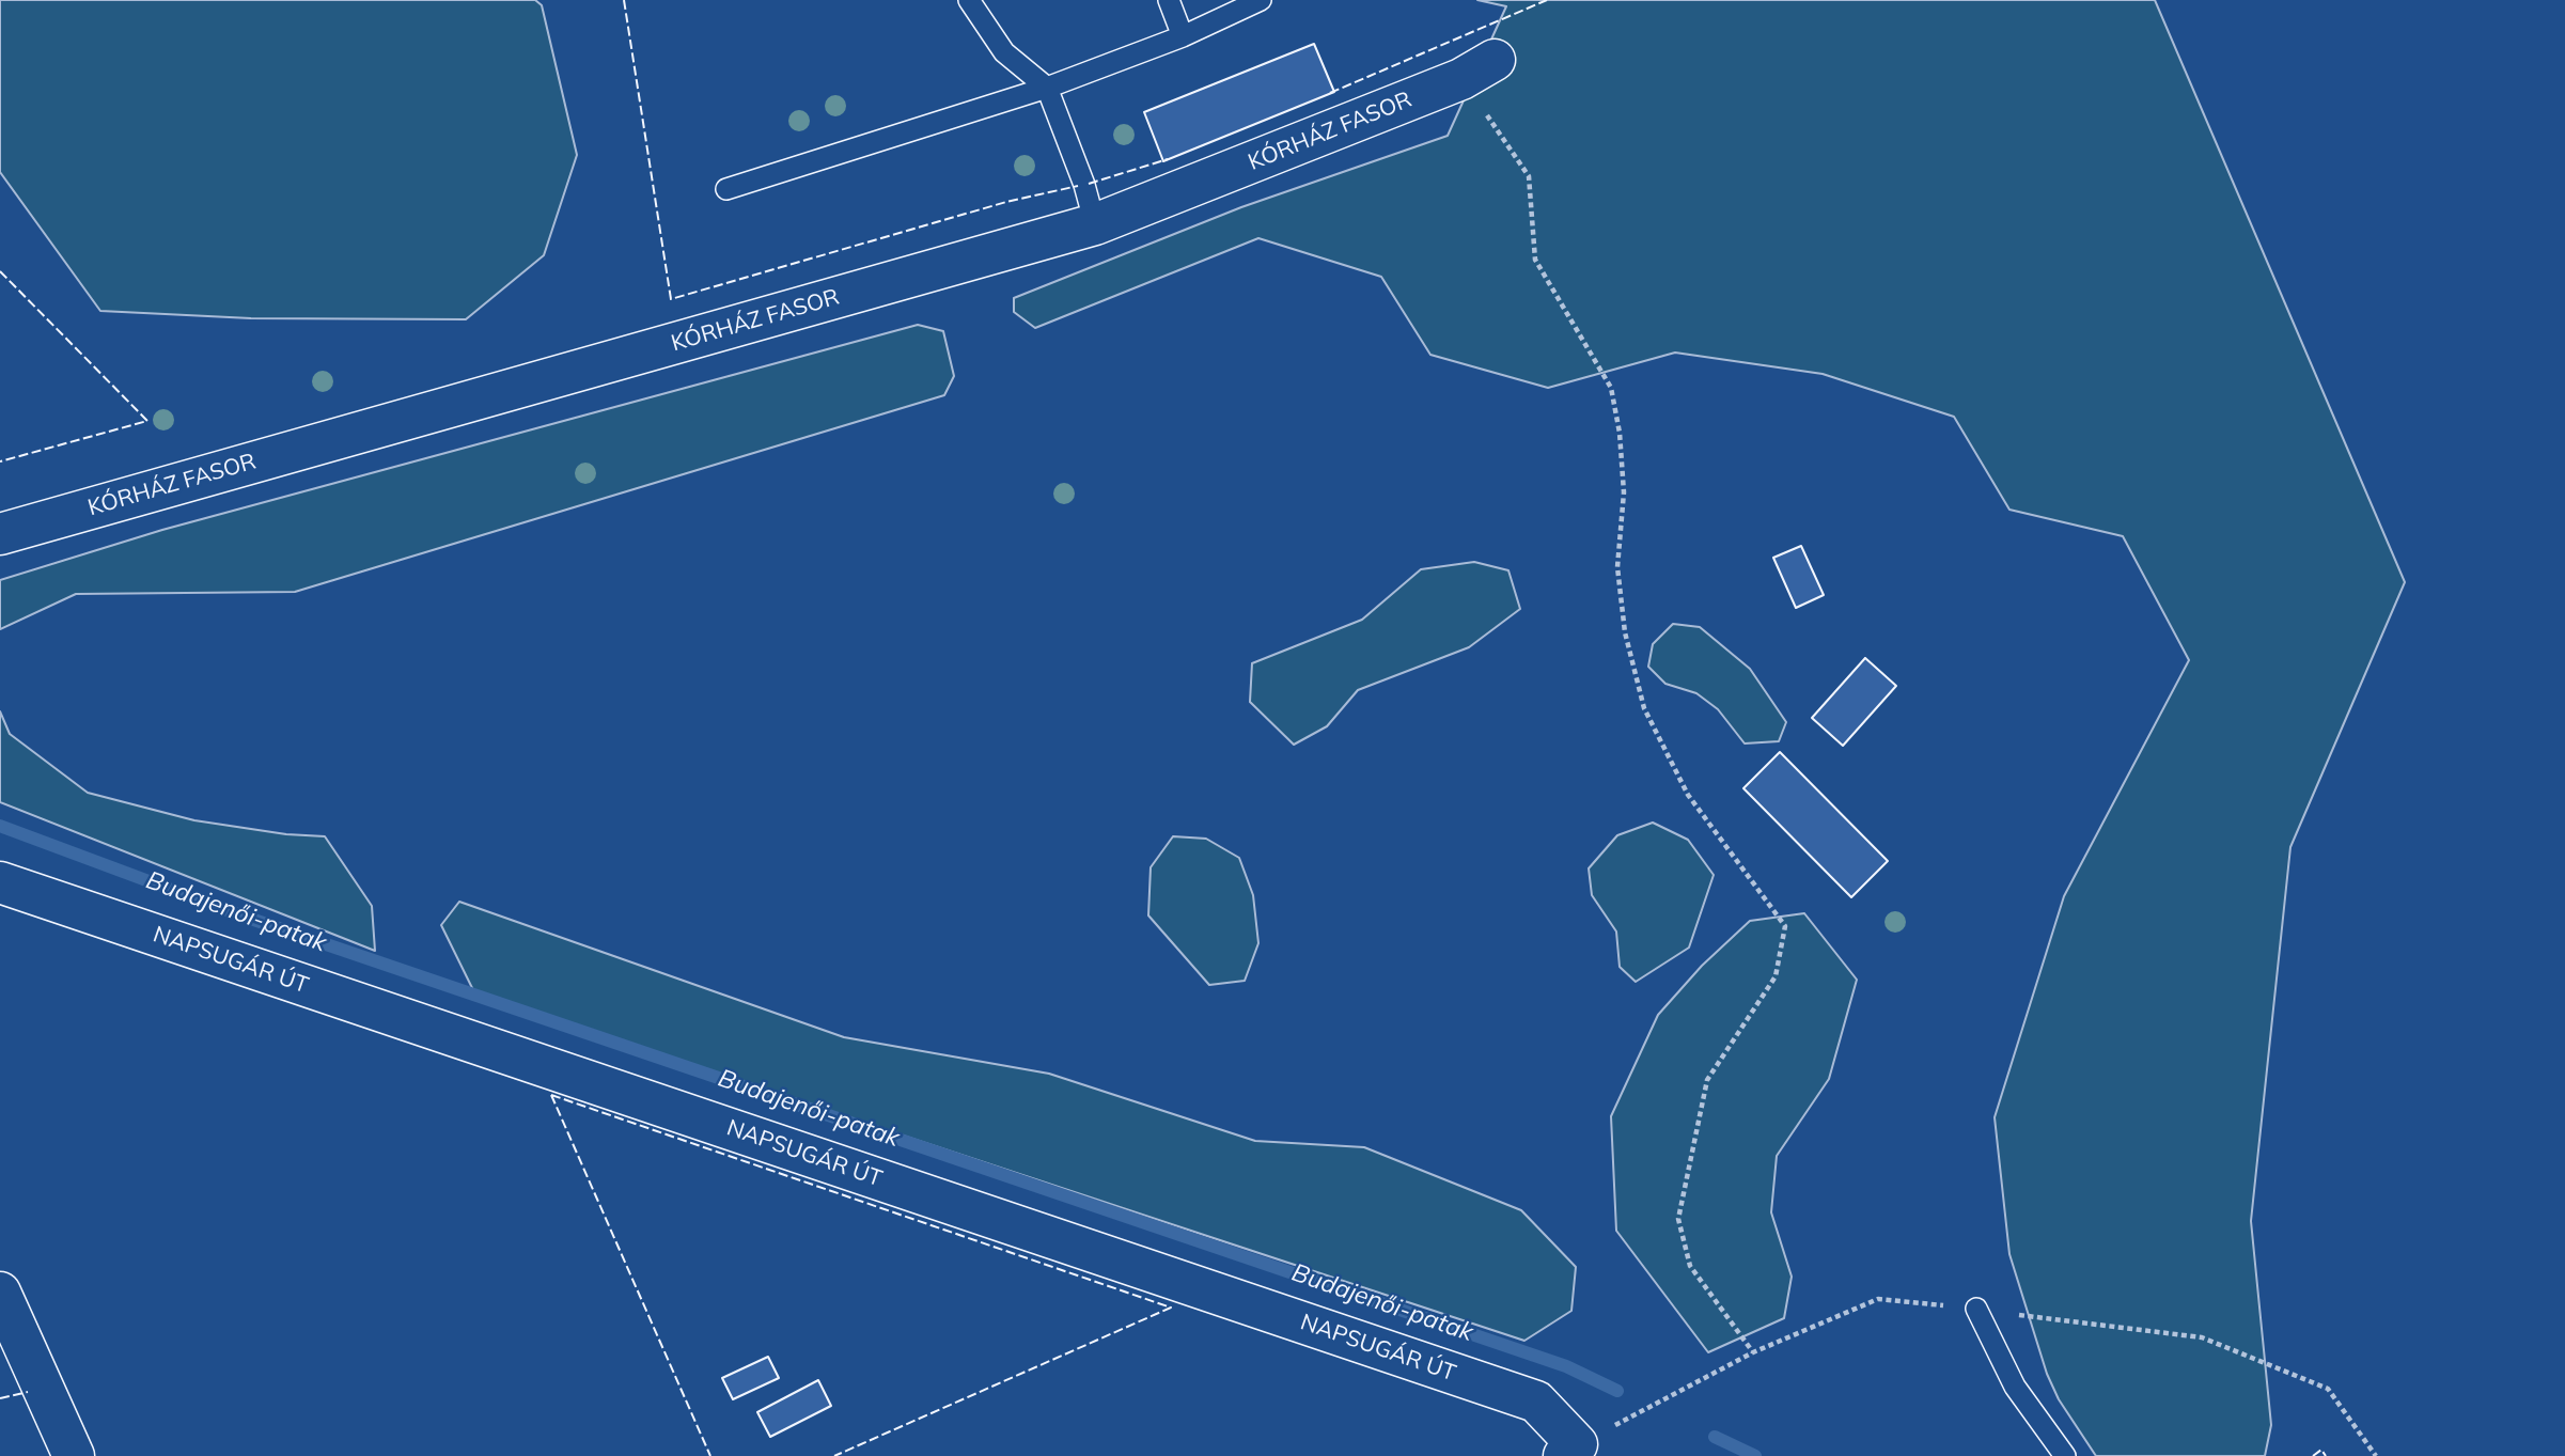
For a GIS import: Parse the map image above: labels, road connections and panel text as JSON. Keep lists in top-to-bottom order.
{
  "streets": {
    "street": ["KÓRHÁZ FASOR", "NAPSUGÁR ÚT"]
  },
  "water": ["Budajenői-patak"]
}
